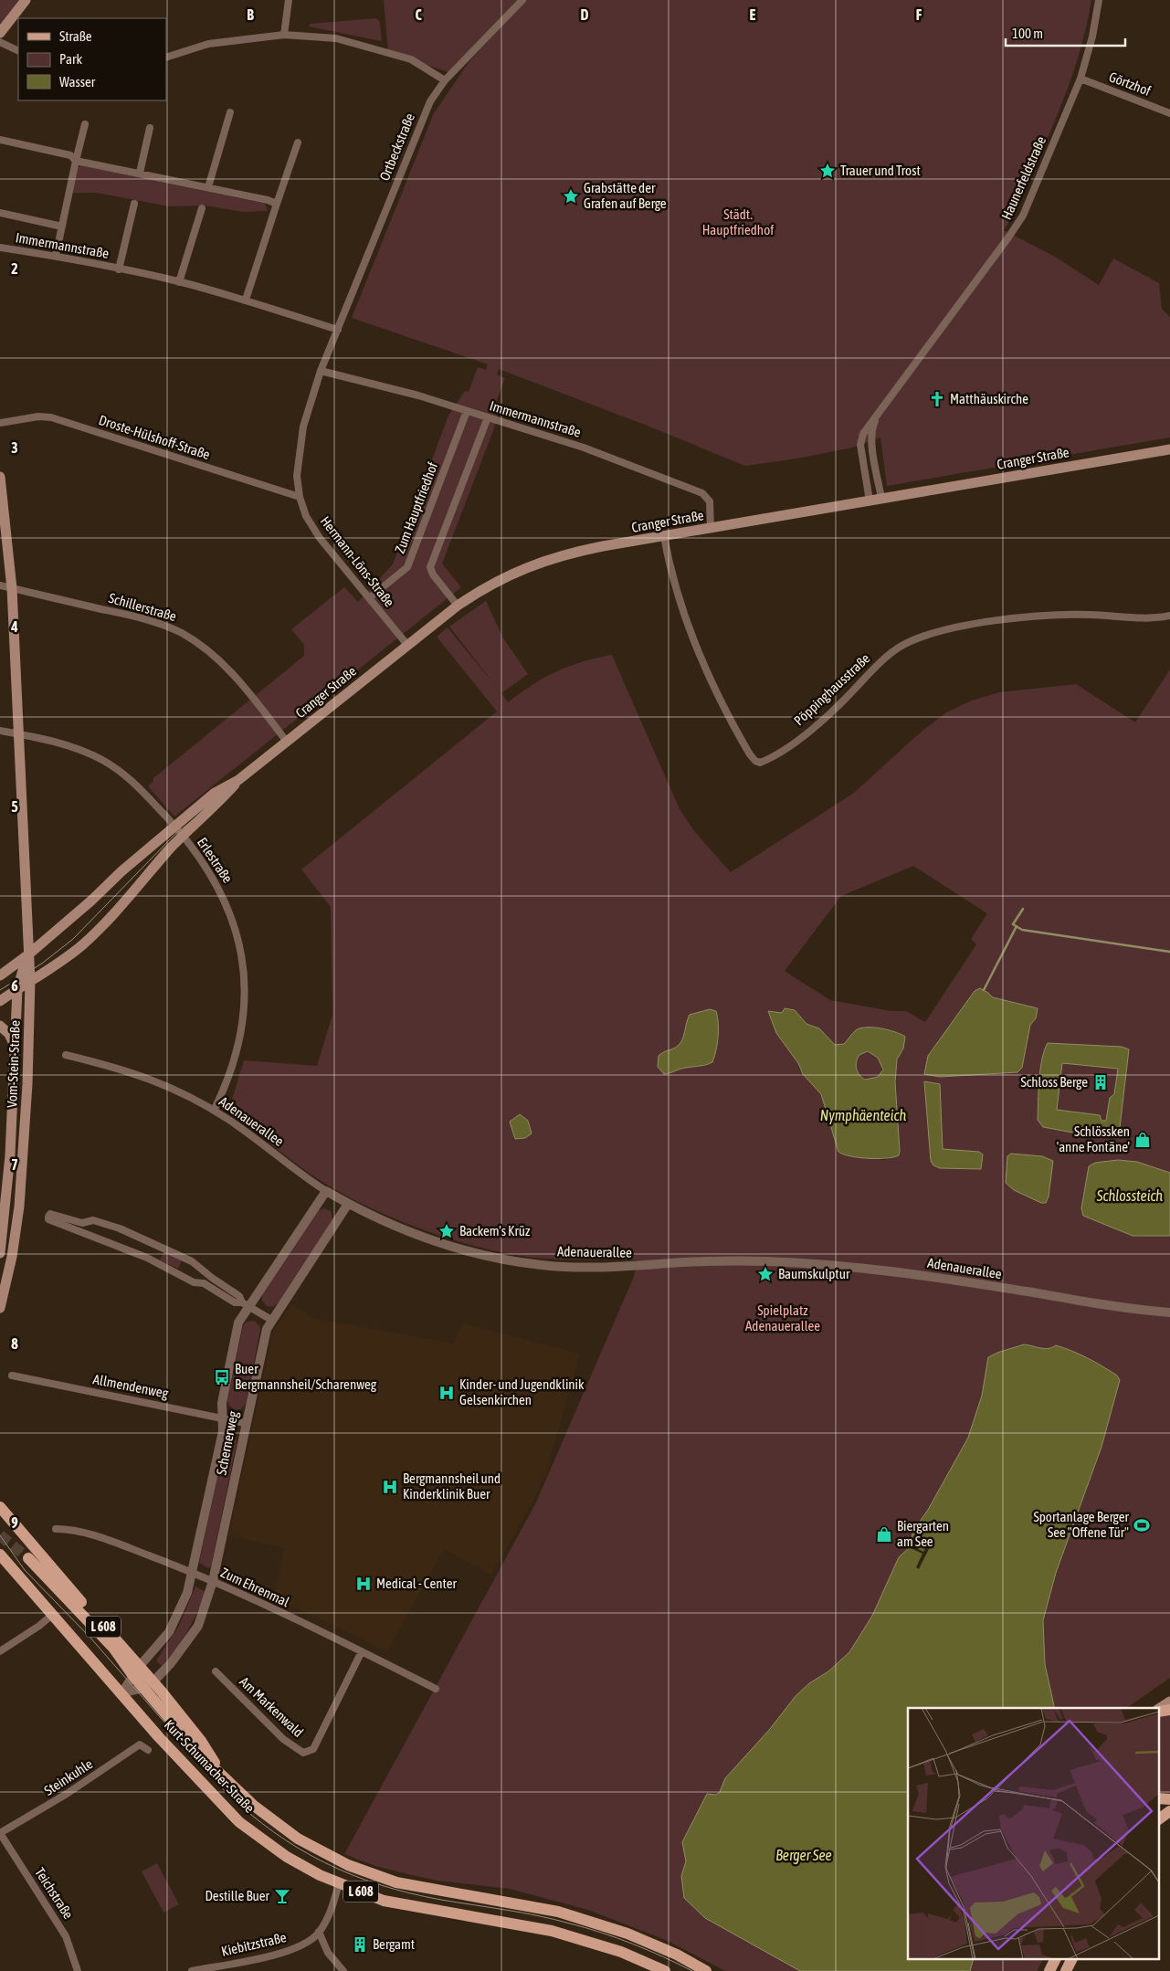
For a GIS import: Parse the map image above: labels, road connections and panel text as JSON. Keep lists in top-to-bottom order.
{
  "streets": {
    "main road": [
      "Cranger Straße",
      "Vom-Stein-Straße",
      "L 608",
      "Kurt-Schumacher-Straße"
    ],
    "street": [
      "Görtzhof",
      "Ortbeckstraße",
      "Haunerfeldstraße",
      "Immermannstraße",
      "Droste-Hülshoff-Straße",
      "Zum Hauptfriedhof",
      "Hermann-Löns-Straße",
      "Schillerstraße",
      "Pöppinghausstraße",
      "Erlestraße",
      "Adenauerallee",
      "Allmendenweg",
      "Schernerweg",
      "Zum Ehrenmal",
      "Am Markenwald",
      "Steinkuhle",
      "Teichstraße",
      "Kiebitzstraße"
    ]
  },
  "crossings": [
    ["Görtzhof", "Haunerfeldstraße"],
    ["Ortbeckstraße", "Immermannstraße"],
    ["Ortbeckstraße", "Hermann-Löns-Straße"],
    ["Haunerfeldstraße", "Cranger Straße"],
    ["Immermannstraße", "Cranger Straße"],
    ["Immermannstraße", "Zum Hauptfriedhof"],
    ["Immermannstraße", "Hermann-Löns-Straße"],
    ["Droste-Hülshoff-Straße", "Hermann-Löns-Straße"],
    ["Cranger Straße", "Hermann-Löns-Straße"],
    ["Cranger Straße", "Schillerstraße"],
    ["Cranger Straße", "Pöppinghausstraße"],
    ["Cranger Straße", "Erlestraße"],
    ["Cranger Straße", "Vom-Stein-Straße"],
    ["Zum Hauptfriedhof", "Hermann-Löns-Straße"],
    ["Schillerstraße", "Vom-Stein-Straße"],
    ["Erlestraße", "Vom-Stein-Straße"],
    ["Erlestraße", "Adenauerallee"],
    ["Adenauerallee", "Schernerweg"],
    ["Allmendenweg", "Schernerweg"],
    ["Schernerweg", "Zum Ehrenmal"],
    ["Schernerweg", "Kurt-Schumacher-Straße"],
    ["Zum Ehrenmal", "Am Markenwald"],
    ["Kurt-Schumacher-Straße", "Kiebitzstraße"],
    ["Steinkuhle", "Teichstraße"]
  ],
  "water": ["Nymphäenteich", "Schlossteich", "Berger See"],
  "parks": ["Städt. Hauptfriedhof", "Spielplatz Adenauerallee"],
  "places": {
    "place": [
      "Trauer und Trost",
      "Grabstätte der Grafen auf Berge",
      "Backem's Krüz",
      "Baumskulptur"
    ],
    "church": ["Matthäuskirche"],
    "building": ["Schloss Berge", "Bergamt"],
    "shop": ["Schlössken 'anne Fontäne'", "Biergarten am See"],
    "bus stop": ["Buer Bergmannsheil/Scharenweg"],
    "hospital": ["Kinder- und Jugendklinik Gelsenkirchen", "Bergmannsheil und Kinderklinik Buer", "Medical - Center"],
    "sports": ["Sportanlage Berger See \"Offene Tür\""],
    "bar": ["Destille Buer"]
  },
  "legend": ["Straße", "Park", "Wasser"],
  "scale_bar": "100 m",
  "grid": {
    "columns": [
      "B",
      "C",
      "D",
      "E",
      "F"
    ],
    "rows": [
      "2",
      "3",
      "4",
      "5",
      "6",
      "7",
      "8",
      "9"
    ]
  }
}
